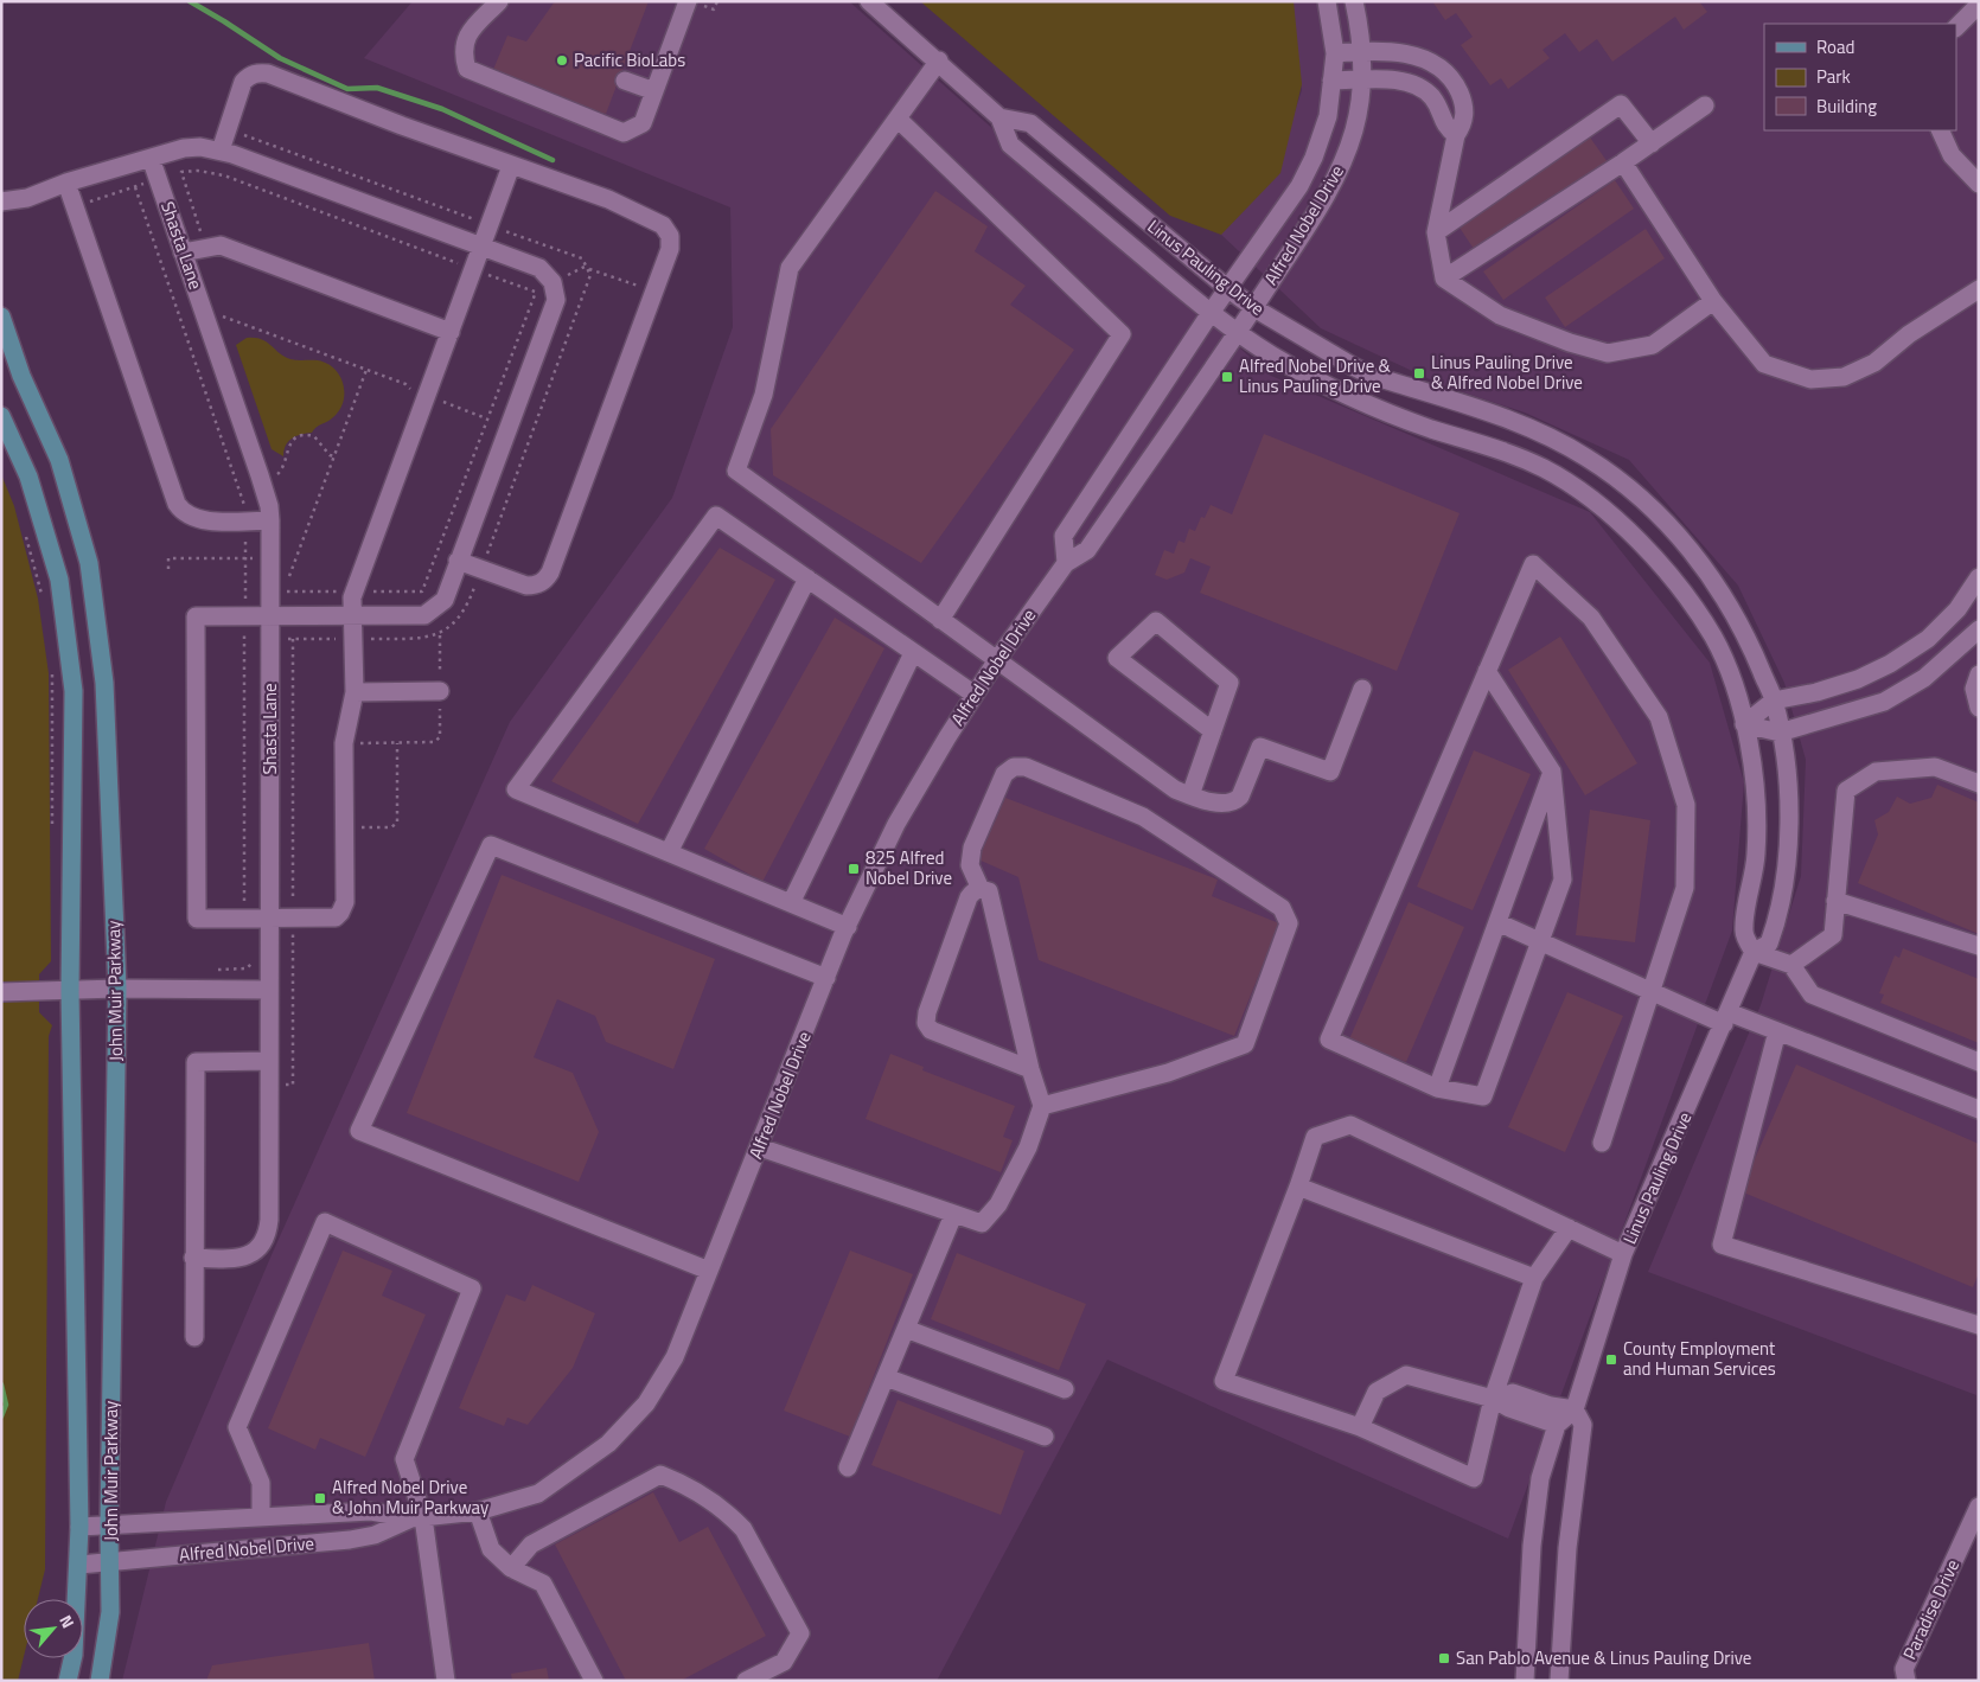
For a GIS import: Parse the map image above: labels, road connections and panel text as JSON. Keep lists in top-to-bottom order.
{
  "streets": {
    "main road": ["John Muir Parkway"],
    "street": [
      "Alfred Nobel Drive",
      "Shasta Lane",
      "Linus Pauling Drive",
      "Paradise Drive"
    ]
  },
  "crossings": [
    ["Alfred Nobel Drive", "Linus Pauling Drive"],
    ["Alfred Nobel Drive", "John Muir Parkway"]
  ],
  "places": {
    "other": ["Pacific BioLabs"],
    "transit": [
      "Linus Pauling Drive & Alfred Nobel Drive",
      "Alfred Nobel Drive & Linus Pauling Drive",
      "825 Alfred Nobel Drive",
      "County Employment and Human Services",
      "Alfred Nobel Drive & John Muir Parkway",
      "San Pablo Avenue & Linus Pauling Drive"
    ]
  },
  "legend": ["Road", "Park", "Building"],
  "north": "top right"
}
